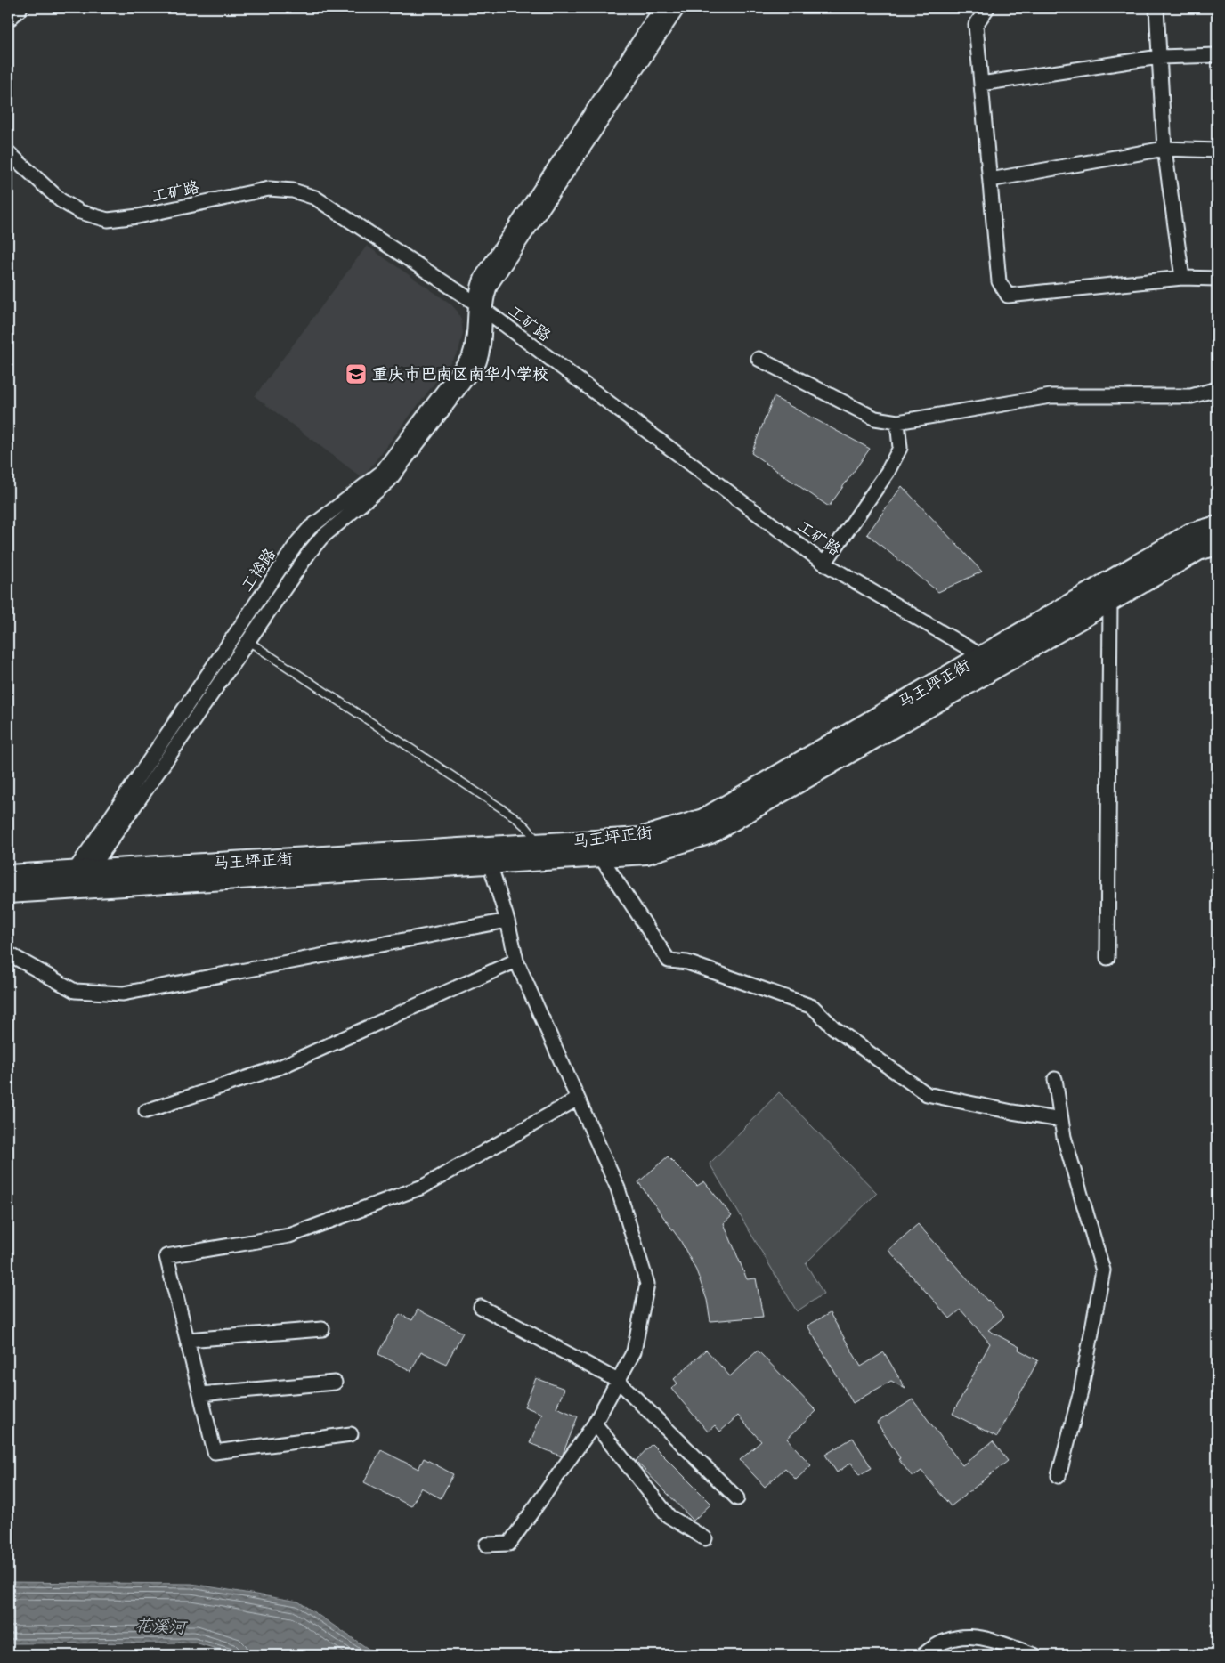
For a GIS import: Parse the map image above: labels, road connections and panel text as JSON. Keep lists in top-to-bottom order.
{
  "streets": {
    "main road": ["马王坪正街"],
    "street": ["工矿路", "工裕路"]
  },
  "crossings": [
    ["工矿路", "工裕路"],
    ["工矿路", "马王坪正街"],
    ["工裕路", "马王坪正街"]
  ],
  "water": ["花溪河"],
  "places": {
    "school or university": ["重庆市巴南区南华小学校"]
  }
}
